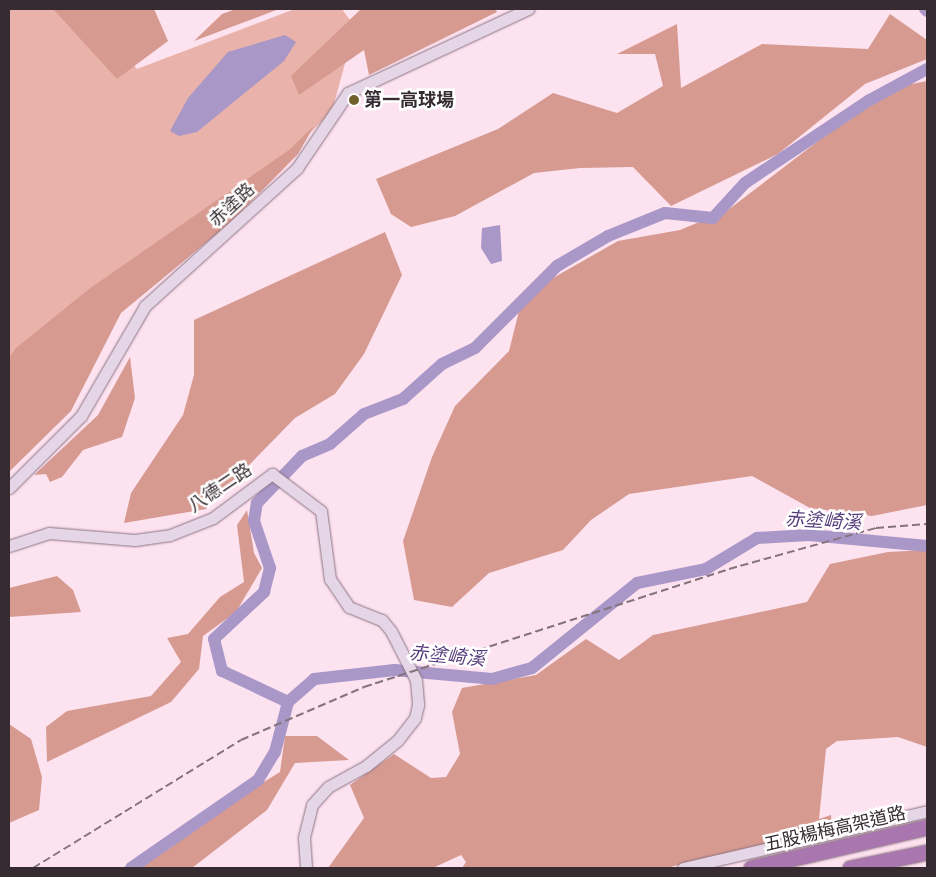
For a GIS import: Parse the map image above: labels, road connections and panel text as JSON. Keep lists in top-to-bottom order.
{
  "streets": {
    "highway": ["五股楊梅高架道路"],
    "street": ["赤塗路", "八德二路"]
  },
  "water": ["赤塗崎溪"],
  "places": ["第一高球場"]
}
